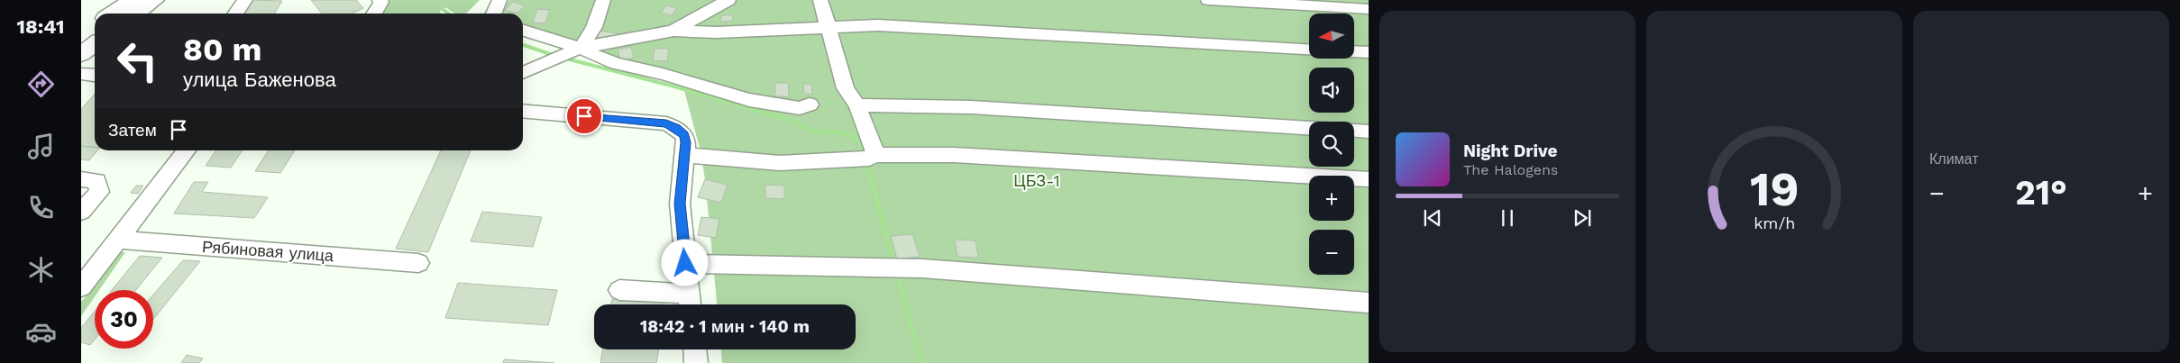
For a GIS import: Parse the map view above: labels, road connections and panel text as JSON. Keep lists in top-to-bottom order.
{
  "streets": {
    "street": ["Рябиновая улица"]
  },
  "parks": ["ЦБЗ-1"],
  "north": "left",
  "page": {
    "tabs": "18:41",
    "tile": "Климат",
    "map_buttons": ["+", "−"],
    "turn": ["80 m", "улица Баженова"],
    "then": "Затем",
    "song": ["Night Drive", "The Halogens"],
    "heat": ["−", "21°", "+"],
    "limit": "30",
    "trip": "18:42 · 1 мин · 140 m",
    "gauge": ["19", "km/h"]
  }
}
